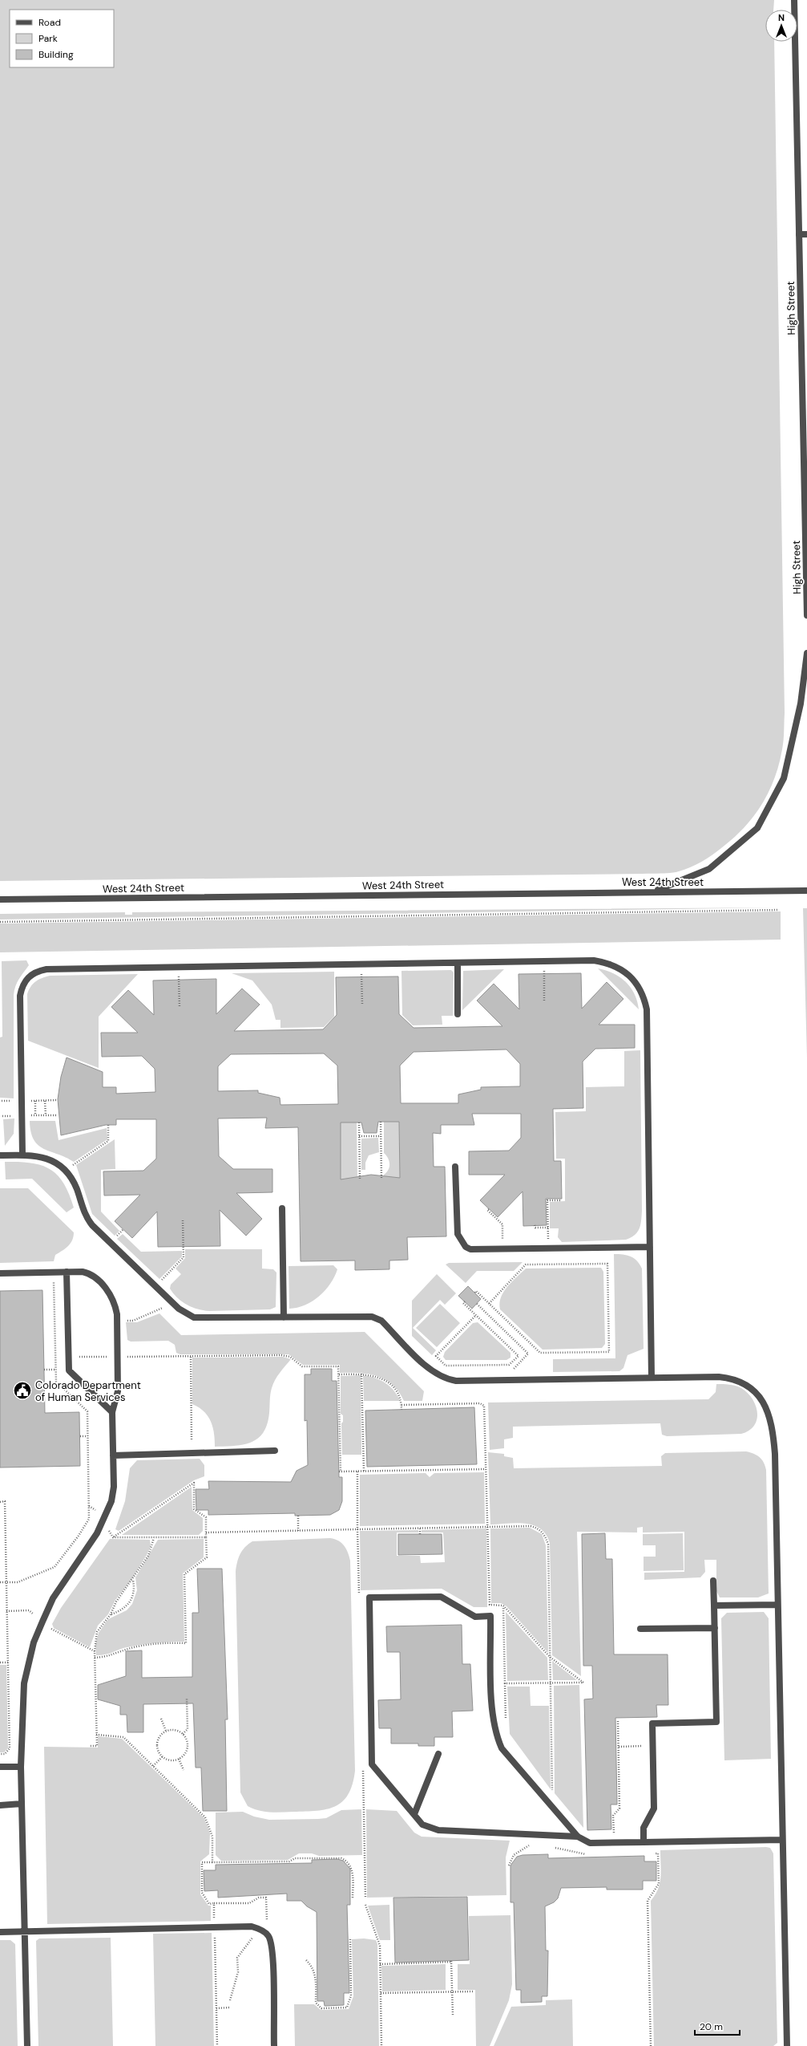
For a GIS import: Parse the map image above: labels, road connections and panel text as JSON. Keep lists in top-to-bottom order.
{
  "streets": {
    "street": ["High Street", "West 24th Street"]
  },
  "places": {
    "public building": ["Colorado Department of Human Services"]
  },
  "legend": ["Road", "Park", "Building"],
  "scale_bar": "20 m",
  "north": "top"
}
